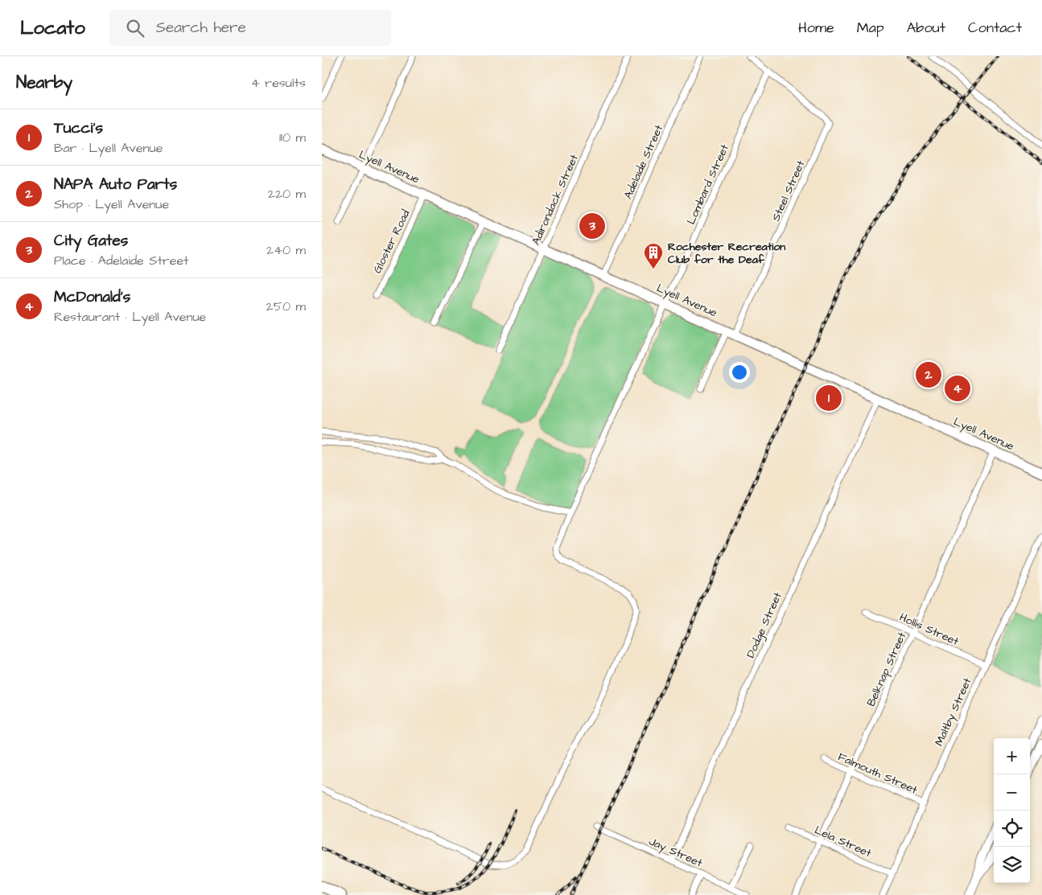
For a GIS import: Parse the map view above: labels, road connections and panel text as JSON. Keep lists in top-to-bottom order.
{
  "streets": {
    "main road": ["Lyell Avenue"],
    "street": [
      "Adelaide Street",
      "Lombard Street",
      "Steel Street",
      "Adirondack Street",
      "Gloster Road",
      "Dodge Street",
      "Hollis Street",
      "Belknap Street",
      "Maltby Street",
      "Falmouth Street",
      "Lela Street",
      "Jay Street"
    ]
  },
  "crossings": [
    ["Adelaide Street", "Lyell Avenue"],
    ["Lyell Avenue", "Lombard Street"],
    ["Lyell Avenue", "Steel Street"],
    ["Lyell Avenue", "Adirondack Street"],
    ["Lyell Avenue", "Gloster Road"],
    ["Lyell Avenue", "Dodge Street"],
    ["Lyell Avenue", "Belknap Street"],
    ["Lombard Street", "Steel Street"],
    ["Dodge Street", "Jay Street"],
    ["Hollis Street", "Belknap Street"],
    ["Hollis Street", "Maltby Street"],
    ["Belknap Street", "Falmouth Street"],
    ["Belknap Street", "Lela Street"],
    ["Maltby Street", "Falmouth Street"],
    ["Maltby Street", "Lela Street"]
  ],
  "places": {
    "building": ["Rochester Recreation Club for the Deaf"]
  },
  "page": {
    "header": "Locato",
    "search": "Search here",
    "nav": [
      "Home",
      "Map",
      "About",
      "Contact"
    ],
    "heading": ["Nearby", "4 results"],
    "list": [
      {
        "mark": "1",
        "name": "Tucci's",
        "note": "Bar · Lyell Avenue",
        "value": "110 m"
      },
      {
        "mark": "2",
        "name": "NAPA Auto Parts",
        "note": "Shop · Lyell Avenue",
        "value": "220 m"
      },
      {
        "mark": "3",
        "name": "City Gates",
        "note": "Place · Adelaide Street",
        "value": "240 m"
      },
      {
        "mark": "4",
        "name": "McDonald's",
        "note": "Restaurant · Lyell Avenue",
        "value": "250 m"
      }
    ],
    "pins": [
      "3",
      "2",
      "4",
      "1"
    ],
    "map_buttons": ["+", "−"]
  }
}
